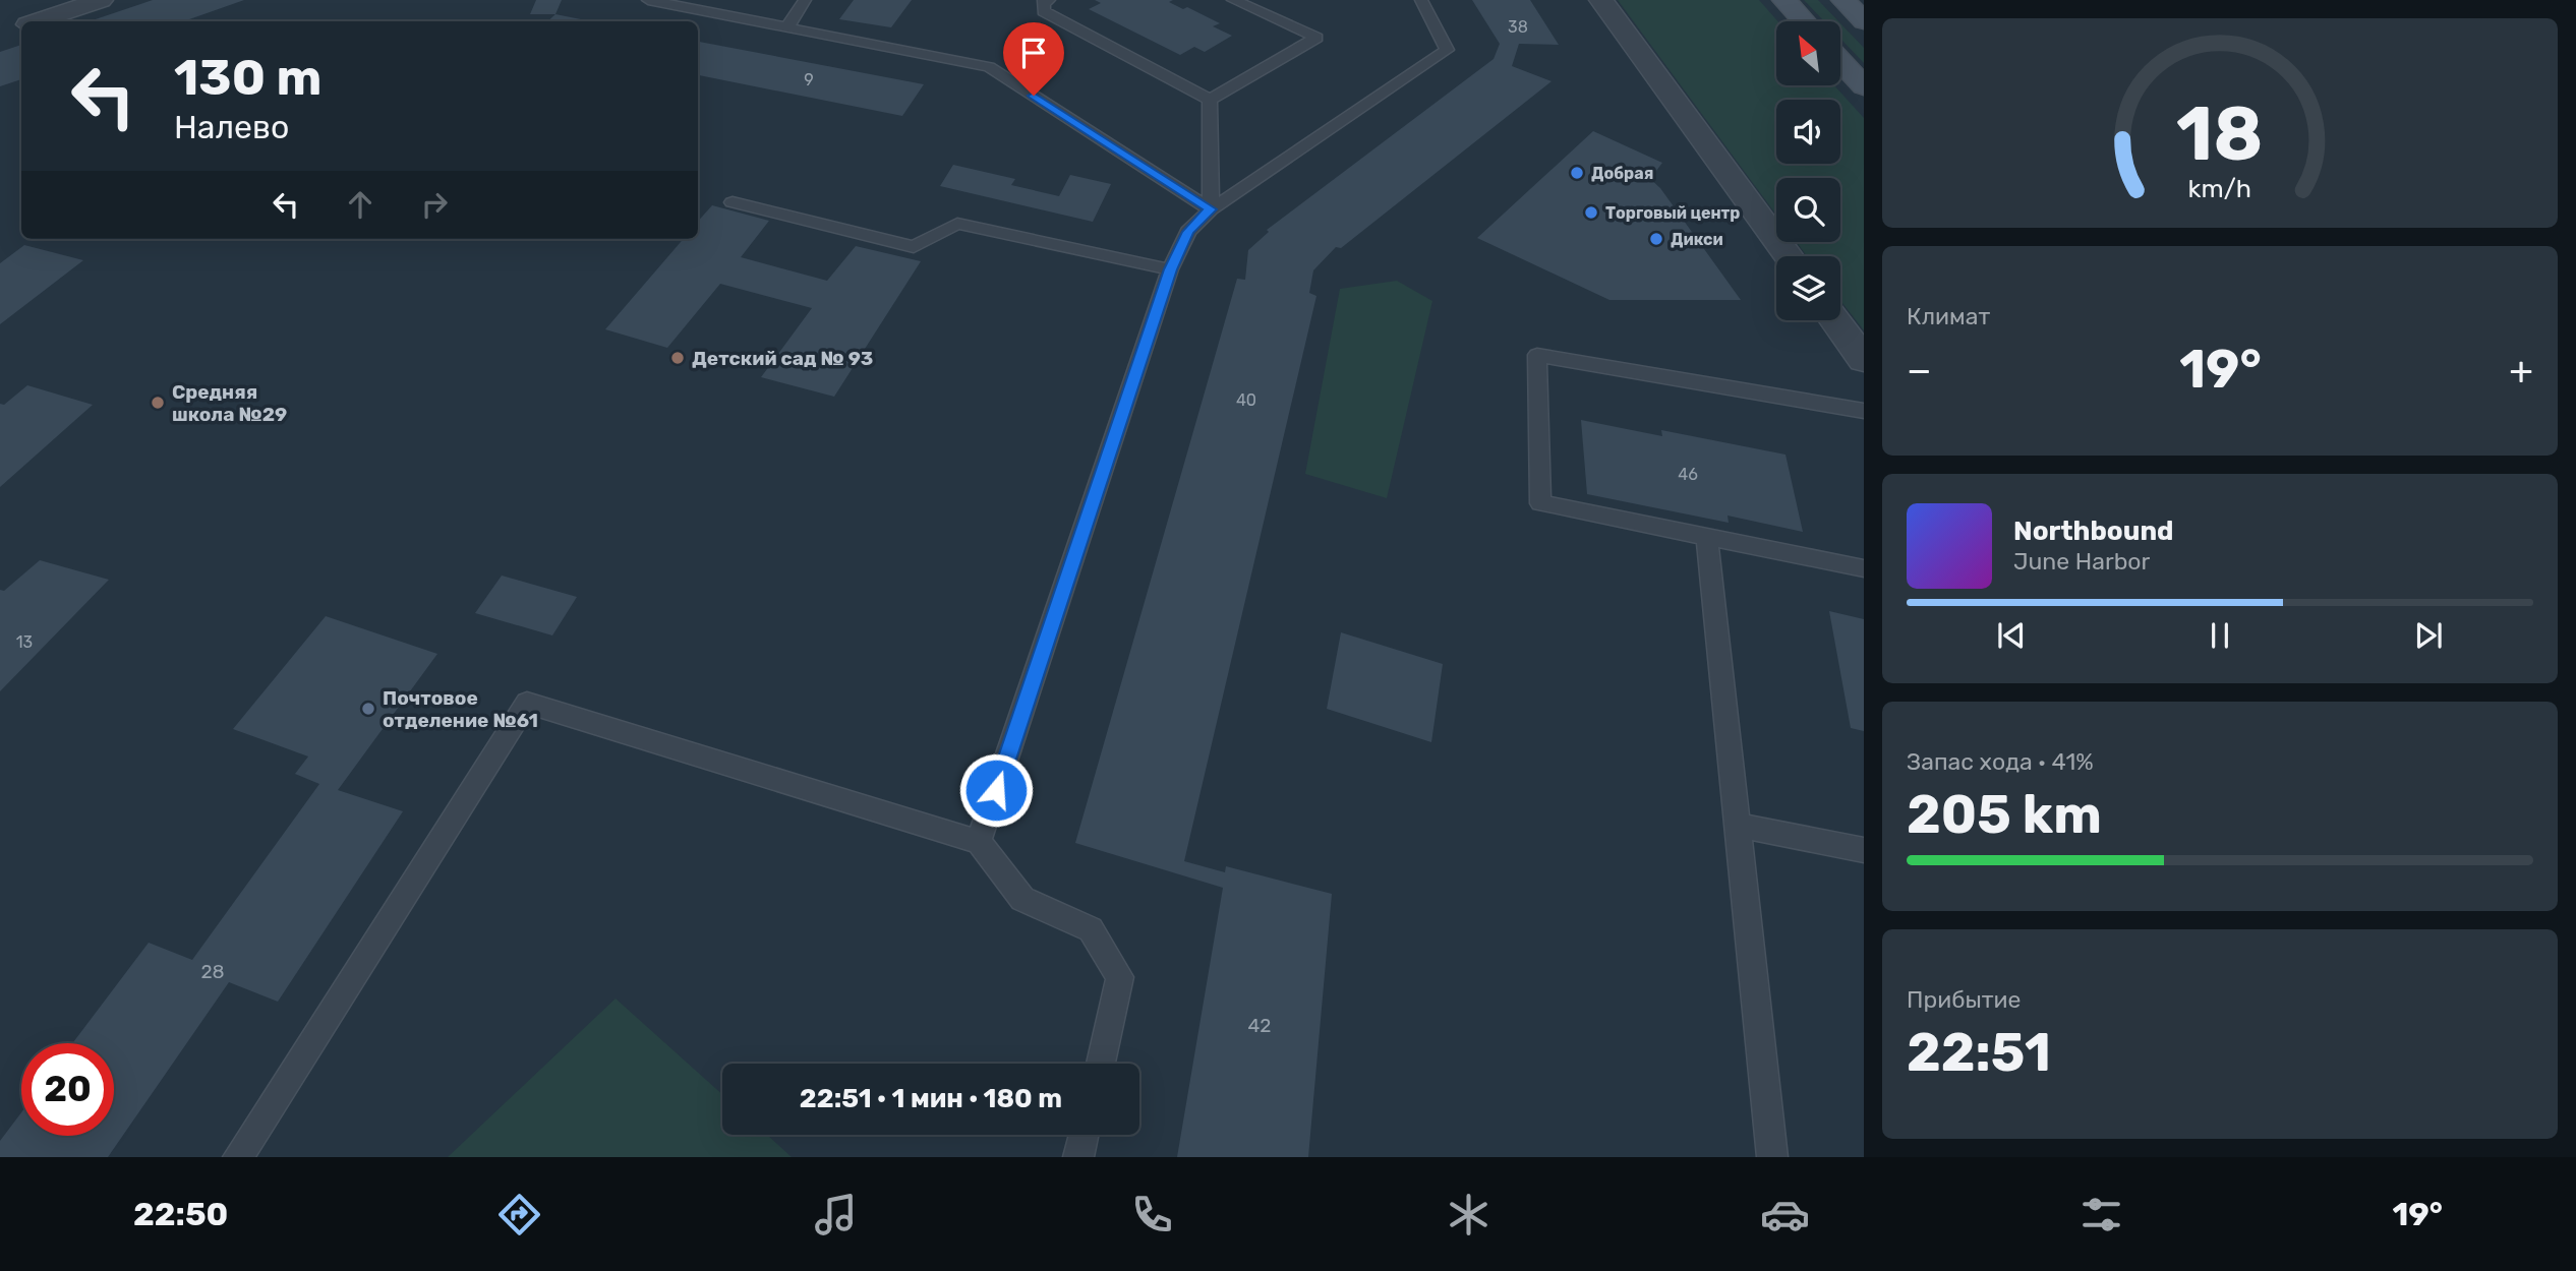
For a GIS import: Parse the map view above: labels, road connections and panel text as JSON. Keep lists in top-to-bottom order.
{
  "places": [
    "Добрая",
    "Торговый центр",
    "Дикси",
    "Детский сад № 93",
    "Средняя школа №29",
    "Почтовое отделение №61"
  ],
  "house_numbers": [
    "38",
    "9",
    "40",
    "46",
    "13",
    "28",
    "42"
  ],
  "north": "top left",
  "page": {
    "turn": ["130 m", "Налево"],
    "tile": [
      "Климат",
      ["Запас хода · 41%", "205 km"],
      ["Прибытие", "22:51"]
    ],
    "heat": ["−", "19°", "+"],
    "song": ["Northbound", "June Harbor"],
    "limit": "20",
    "trip": "22:51 · 1 мин · 180 m",
    "tabs": ["22:50", "19°"],
    "gauge": ["18", "km/h"]
  }
}
